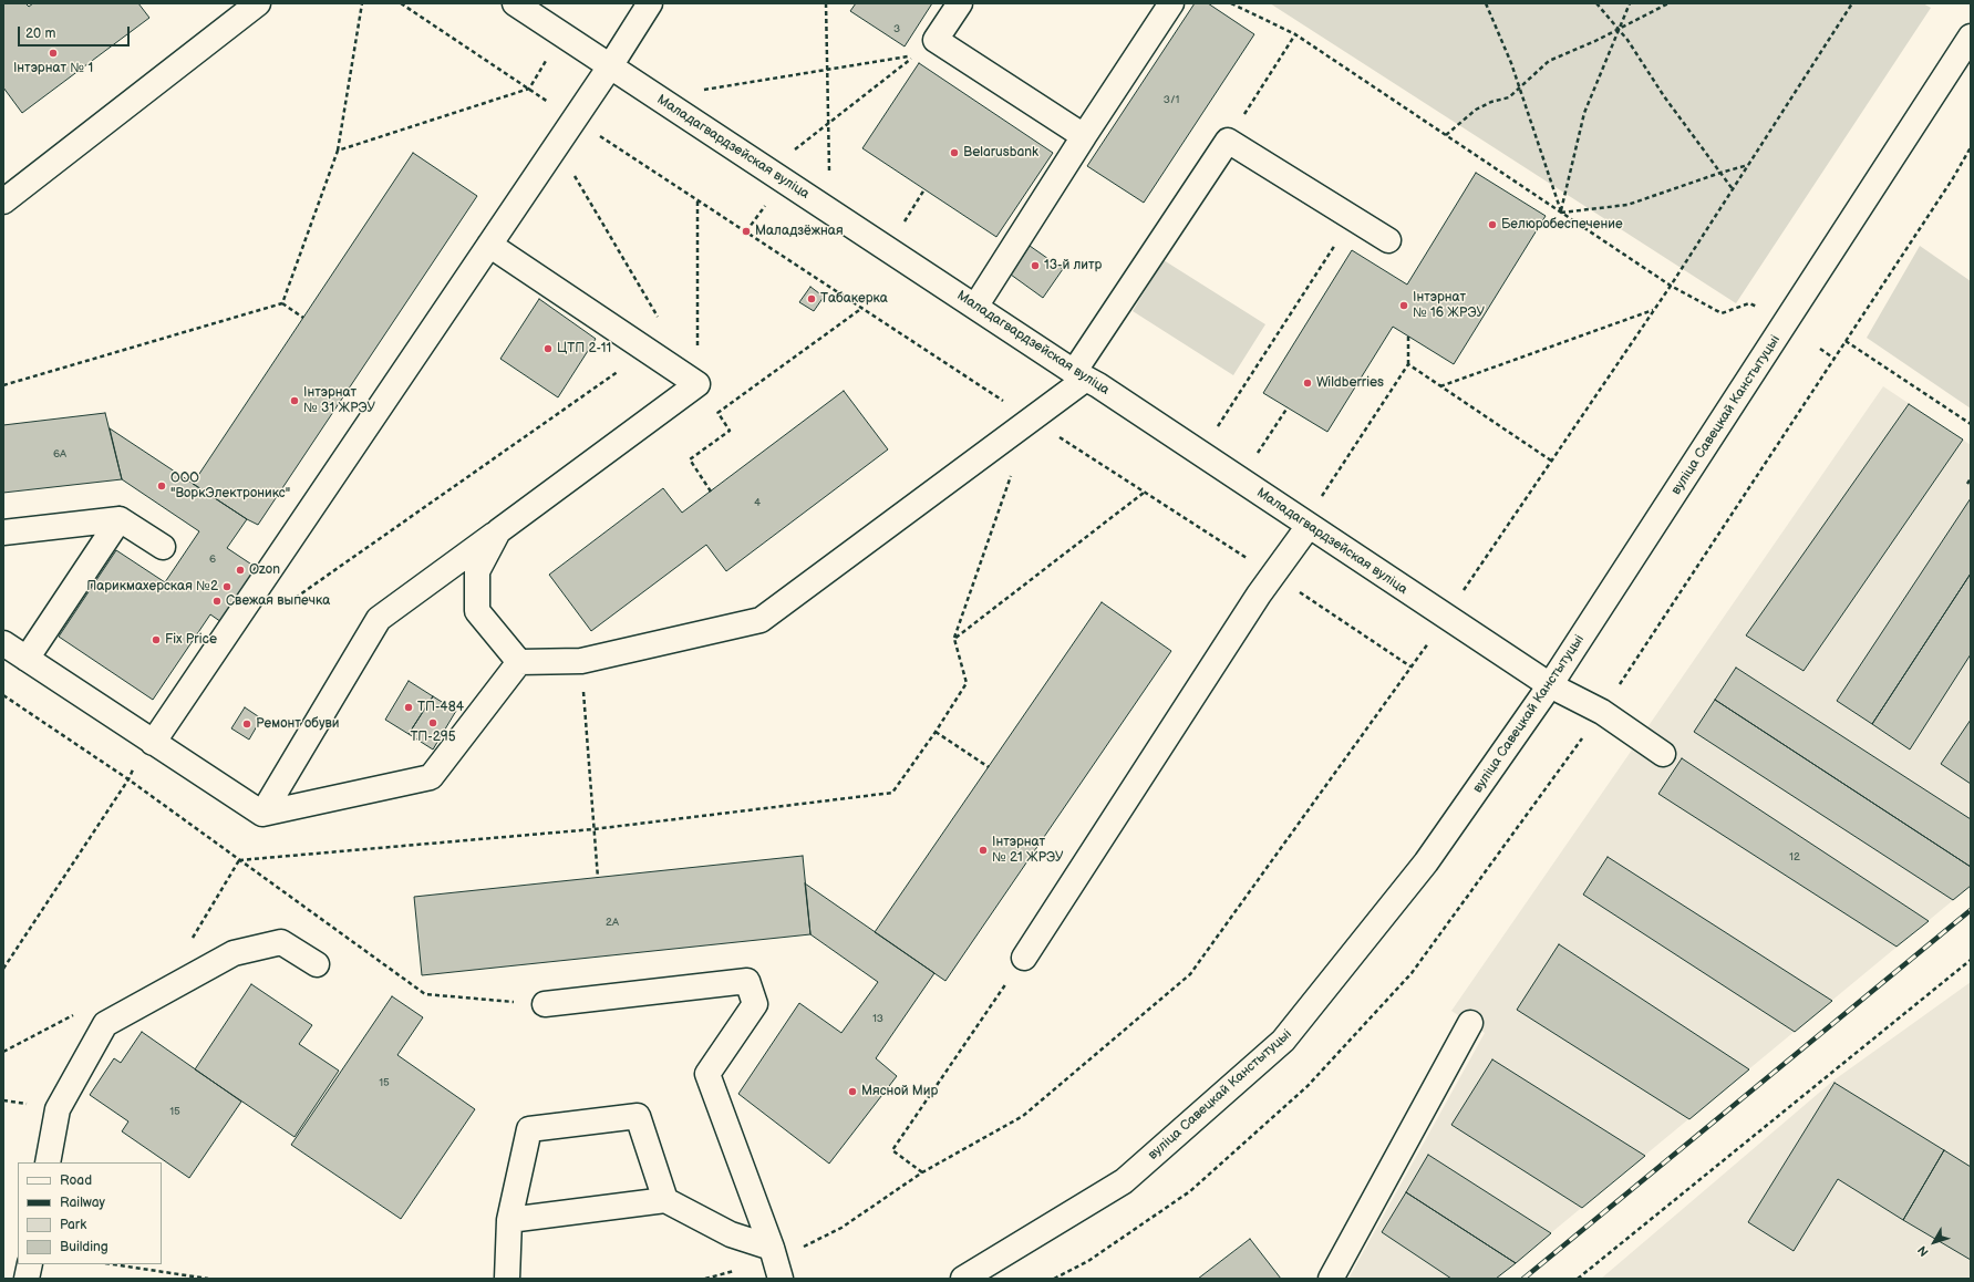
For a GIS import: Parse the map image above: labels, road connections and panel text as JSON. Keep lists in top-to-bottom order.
{
  "streets": {
    "main road": ["Маладагвардзейская вуліца", "вуліца Савецкай Канстытуцыі"]
  },
  "crossings": [
    ["Маладагвардзейская вуліца", "вуліца Савецкай Канстытуцыі"]
  ],
  "places": [
    "Інтэрнат № 1",
    "Belarusbank",
    "Белюробеспечение",
    "Маладзёжная",
    "13-й литр",
    "Табакерка",
    "Інтэрнат № 16 ЖРЭУ",
    "ЦТП 2-11",
    "Wildberries",
    "Інтэрнат № 31 ЖРЭУ",
    "ООО \"ВоркЭлектроникс\"",
    "Ozon",
    "Парикмахерская №2",
    "Свежая выпечка",
    "Fix Price",
    "ТП-484",
    "ТП-295",
    "Ремонт обуви",
    "Інтэрнат № 21 ЖРЭУ",
    "Мясной Мир"
  ],
  "house_numbers": [
    "3",
    "3/1",
    "6А",
    "4",
    "6",
    "12",
    "2А",
    "13",
    "15",
    "15"
  ],
  "legend": [
    "Road",
    "Railway",
    "Park",
    "Building"
  ],
  "scale_bar": "20 m",
  "north": "bottom left"
}
